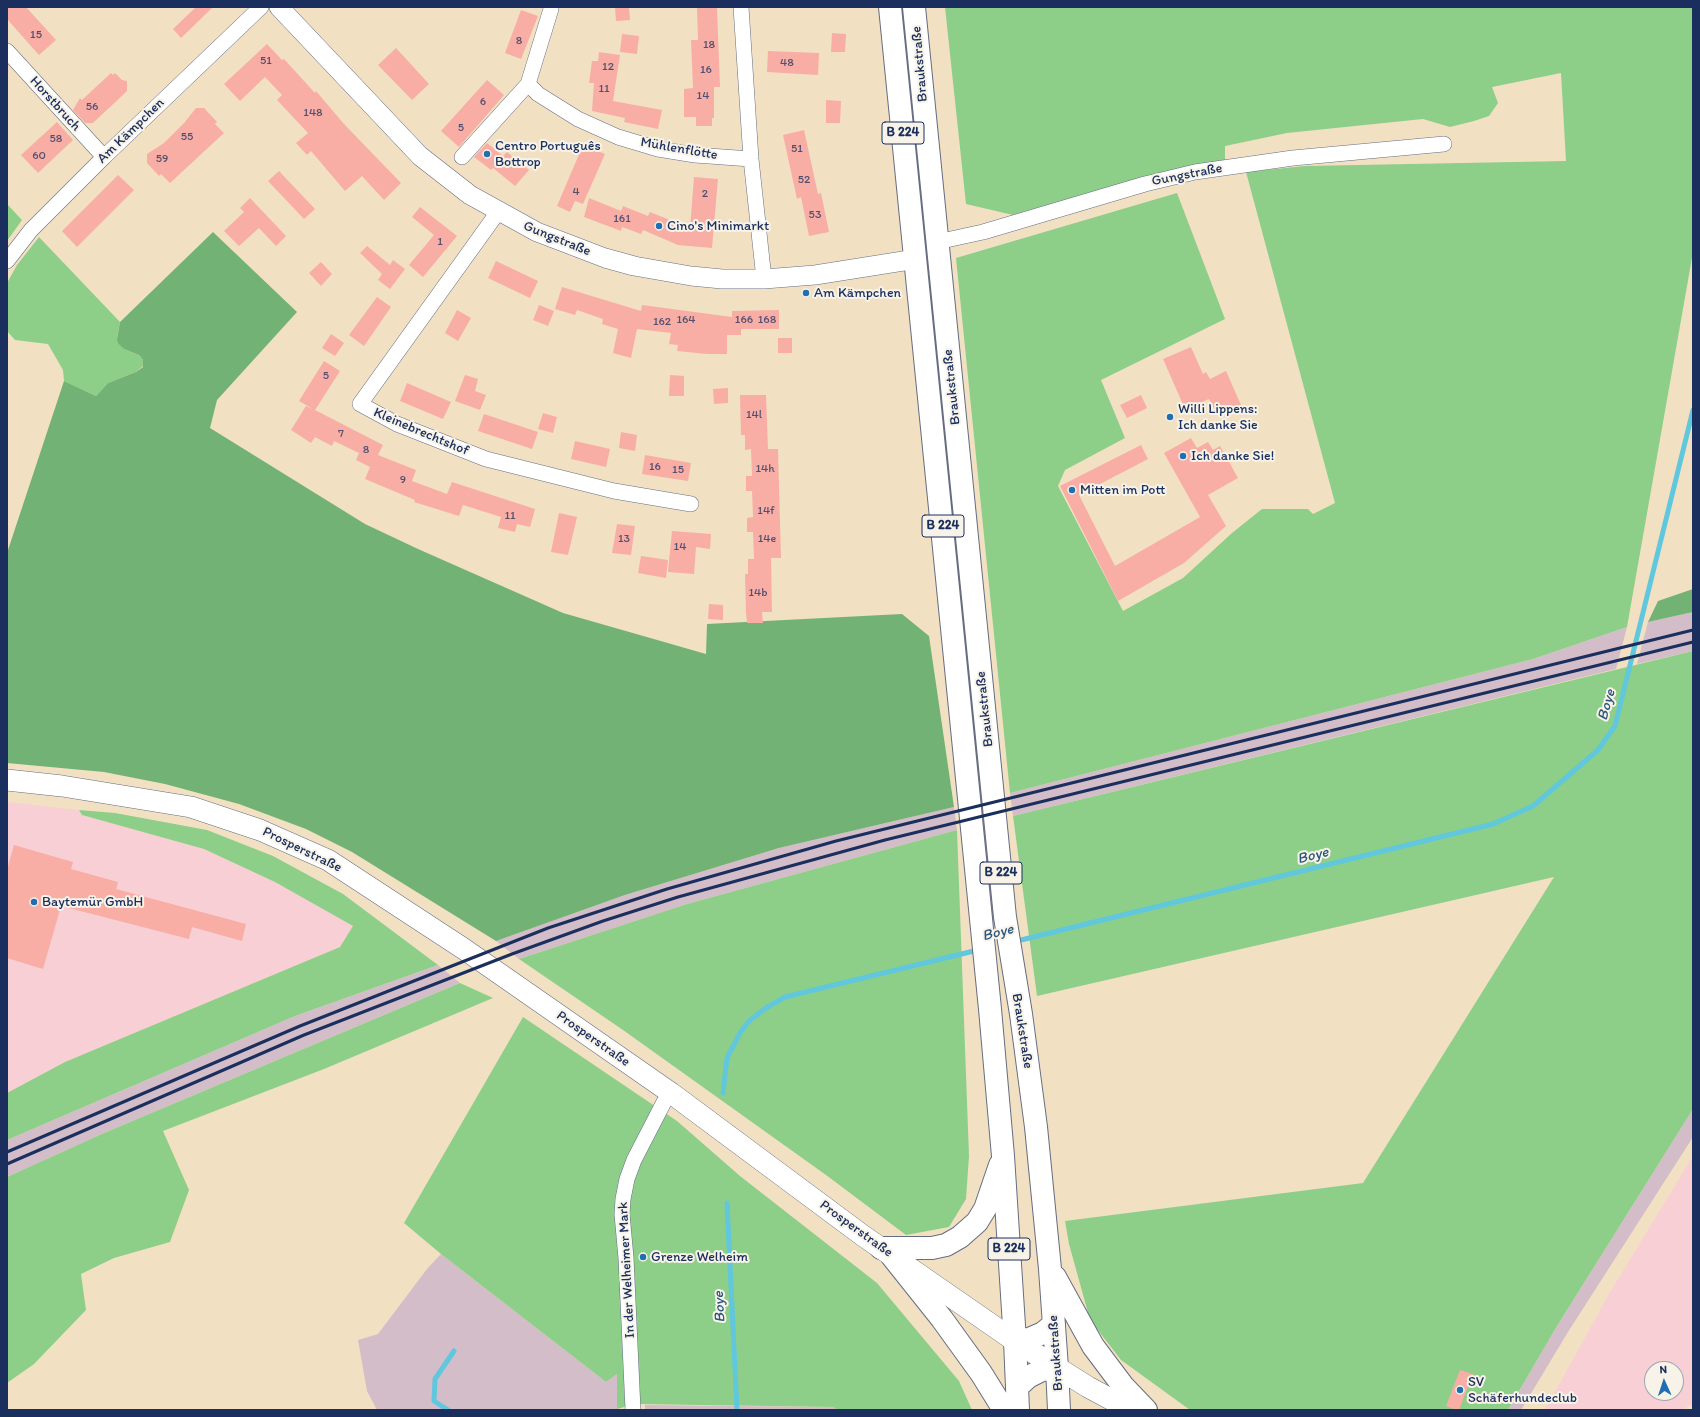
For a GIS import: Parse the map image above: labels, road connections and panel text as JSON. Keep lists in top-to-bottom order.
{
  "streets": {
    "main road": ["Braukstraße", "B 224", "Prosperstraße"],
    "street": [
      "Horstbruch",
      "Am Kämpchen",
      "Mühlenflötte",
      "Gungstraße",
      "Kleinebrechtshof",
      "In der Welheimer Mark"
    ]
  },
  "crossings": [
    ["Braukstraße", "Gungstraße"],
    ["Braukstraße", "Prosperstraße"],
    ["Horstbruch", "Am Kämpchen"],
    ["Gungstraße", "Kleinebrechtshof"],
    ["Prosperstraße", "In der Welheimer Mark"]
  ],
  "water": ["Boye"],
  "places": [
    "Centro Português Bottrop",
    "Cino's Minimarkt",
    "Am Kämpchen",
    "Willi Lippens: Ich danke Sie",
    "Ich danke Sie!",
    "Mitten im Pott",
    "Baytemür GmbH",
    "Grenze Welheim",
    "SV Schäferhundeclub"
  ],
  "house_numbers": [
    "15",
    "8",
    "18",
    "51",
    "48",
    "12",
    "16",
    "11",
    "14",
    "6",
    "56",
    "148",
    "5",
    "55",
    "58",
    "51",
    "60",
    "59",
    "52",
    "4",
    "2",
    "53",
    "161",
    "1",
    "164",
    "166",
    "168",
    "162",
    "5",
    "14l",
    "7",
    "8",
    "16",
    "14h",
    "15",
    "9",
    "14f",
    "11",
    "13",
    "14e",
    "14",
    "14b"
  ],
  "north": "top"
}
